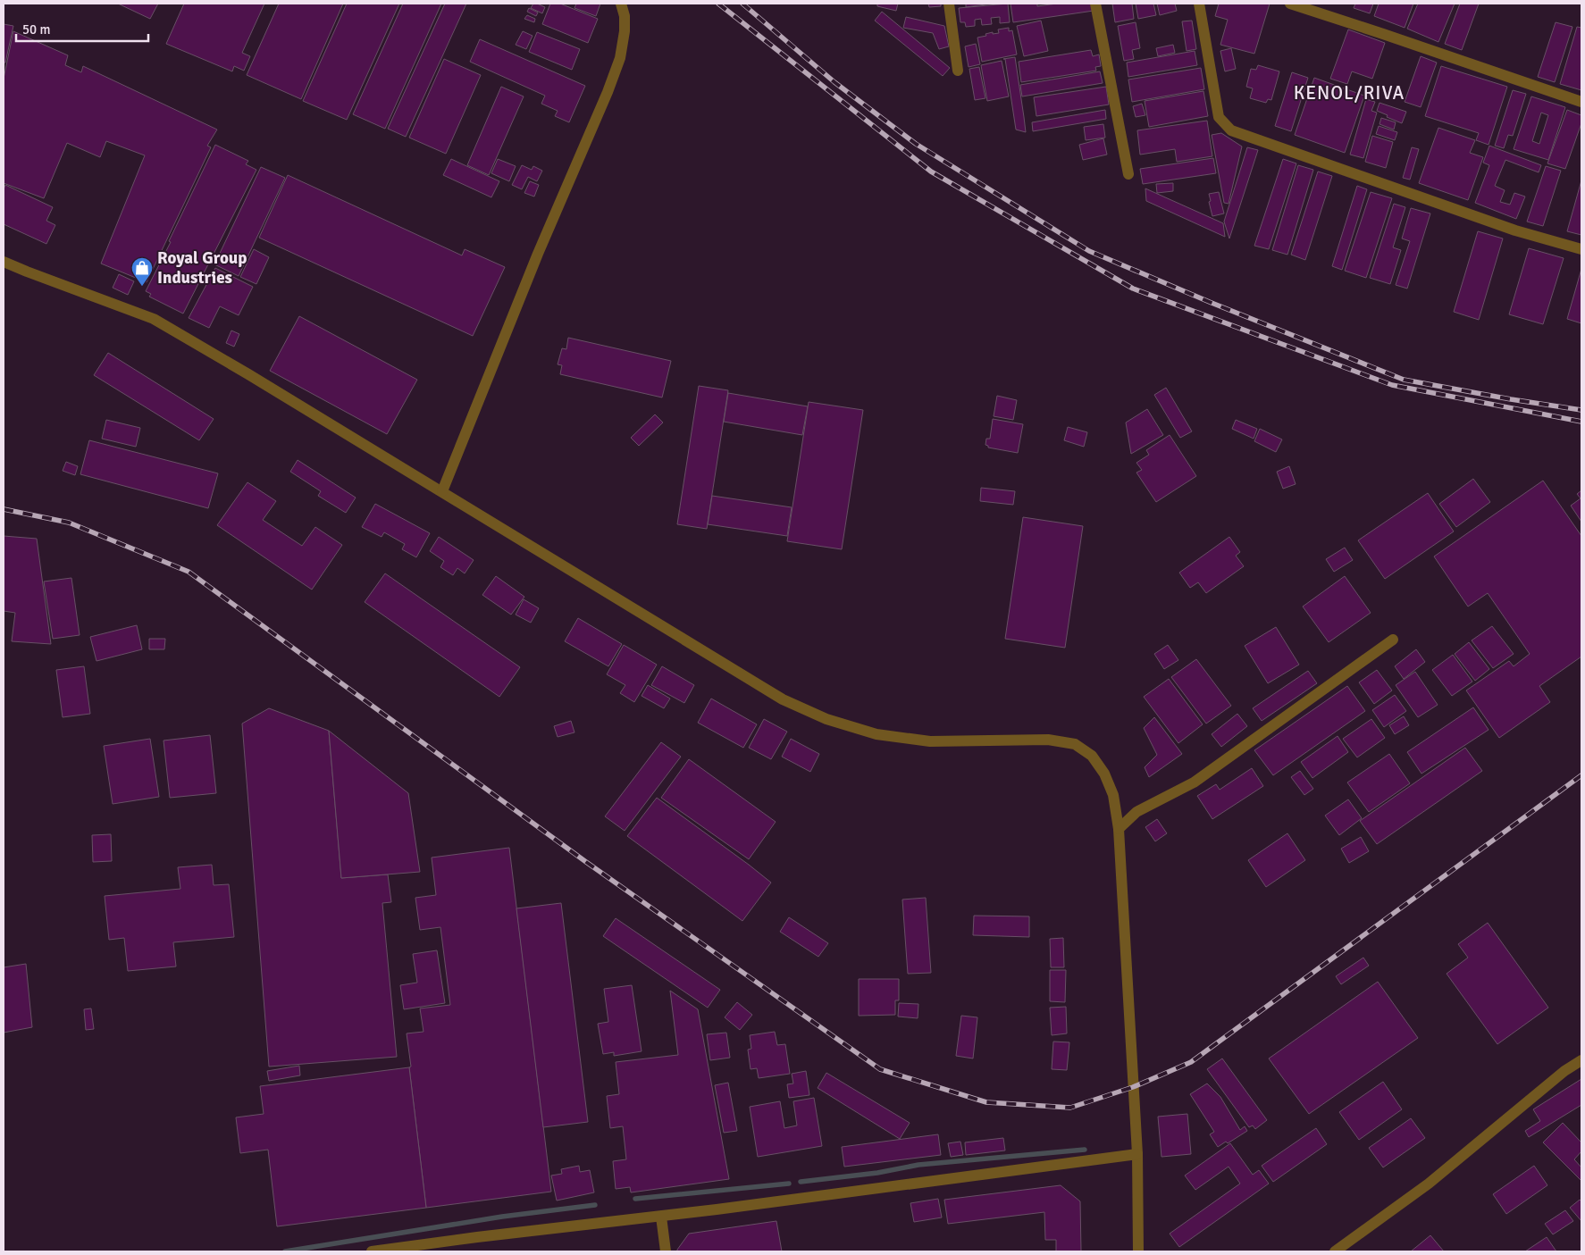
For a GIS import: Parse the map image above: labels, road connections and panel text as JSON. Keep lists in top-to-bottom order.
{
  "districts": ["KENOL/RIVA"],
  "places": {
    "shop": ["Royal Group Industries"]
  },
  "scale_bar": "50 m"
}
